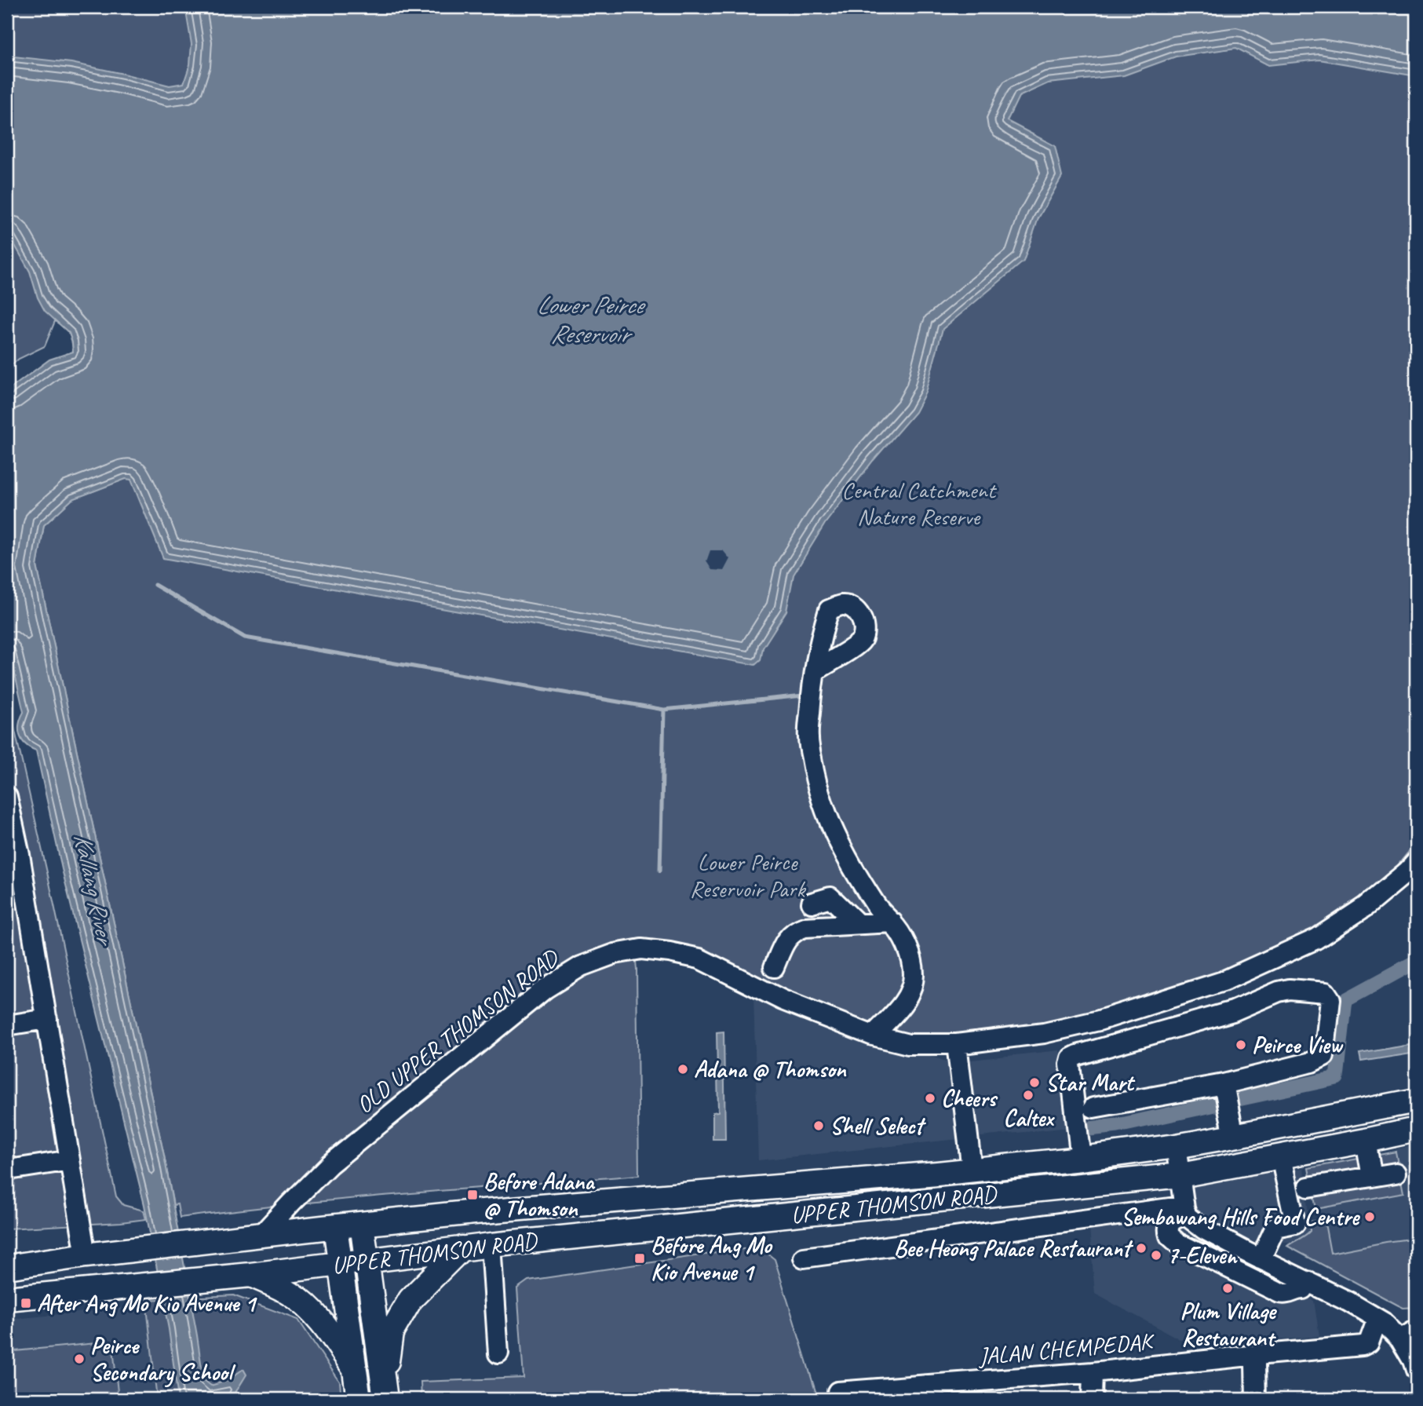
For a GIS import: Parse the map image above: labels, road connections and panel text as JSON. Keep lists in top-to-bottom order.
{
  "streets": {
    "main road": ["UPPER THOMSON ROAD"],
    "street": ["OLD UPPER THOMSON ROAD", "JALAN CHEMPEDAK"]
  },
  "crossings": [
    ["OLD UPPER THOMSON ROAD", "UPPER THOMSON ROAD"]
  ],
  "water": ["Lower Peirce Reservoir", "Kallang River"],
  "parks": ["Central Catchment Nature Reserve", "Lower Peirce Reservoir Park"],
  "places": {
    "other": [
      "Peirce View",
      "Adana @ Thomson",
      "Star Mart",
      "Caltex",
      "Cheers",
      "Shell Select",
      "Sembawang Hills Food Centre",
      "Bee Heong Palace Restaurant",
      "7-Eleven",
      "Plum Village Restaurant",
      "Peirce Secondary School"
    ],
    "transit": ["Before Adana @ Thomson", "Before Ang Mo Kio Avenue 1", "After Ang Mo Kio Avenue 1"]
  }
}
